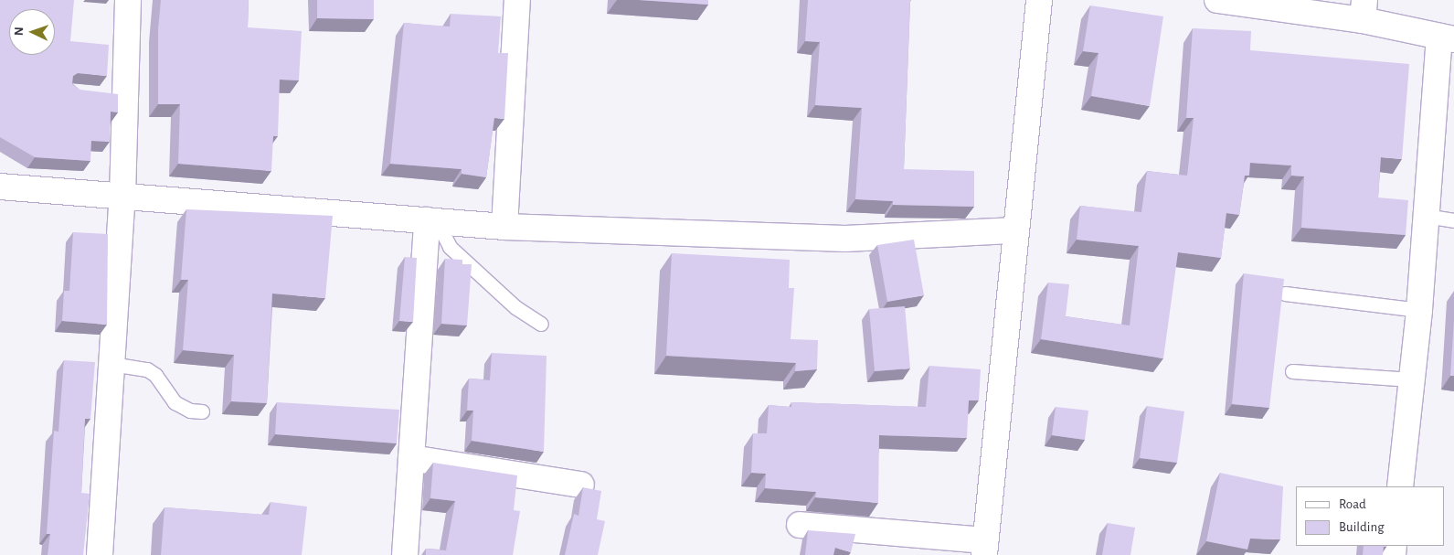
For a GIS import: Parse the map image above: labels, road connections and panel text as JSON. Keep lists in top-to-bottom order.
{
  "legend": ["Road", "Building"],
  "north": "left"
}
